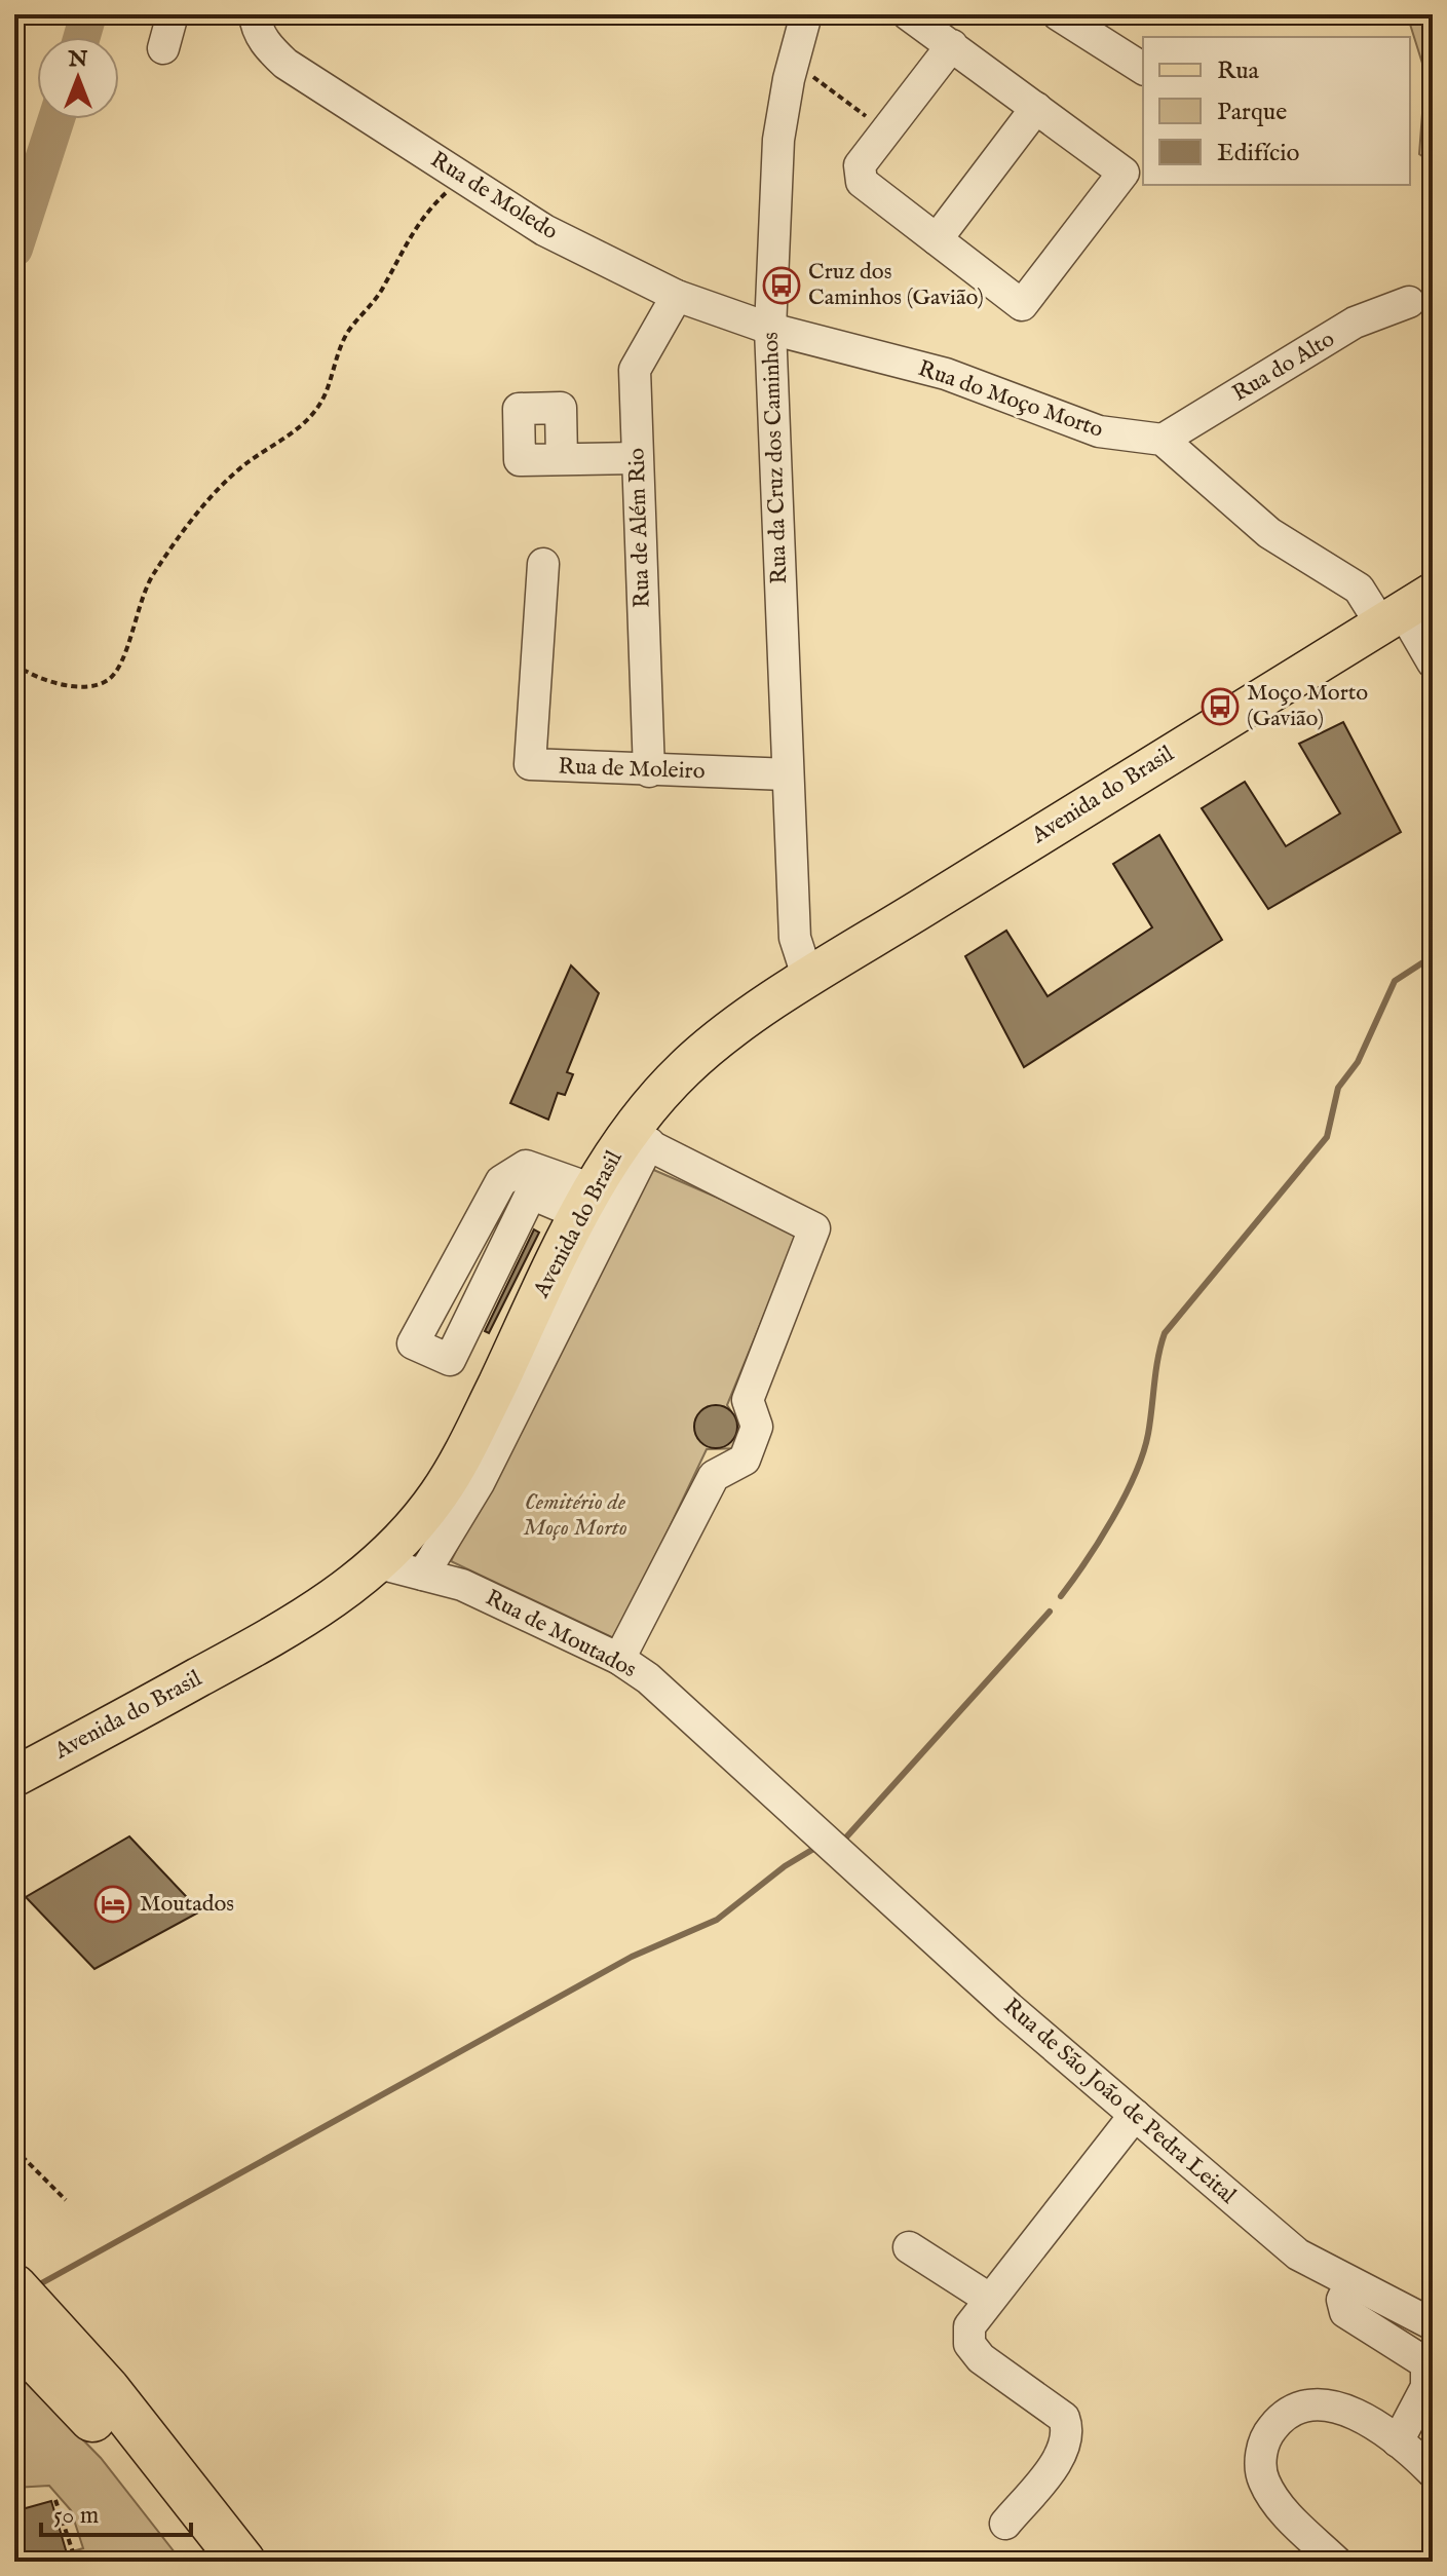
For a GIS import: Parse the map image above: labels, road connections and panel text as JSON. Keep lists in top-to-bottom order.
{
  "streets": {
    "main road": ["Avenida do Brasil"],
    "street": [
      "Rua de Moledo",
      "Rua do Alto",
      "Rua do Moço Morto",
      "Rua da Cruz dos Caminhos",
      "Rua de Além Rio",
      "Rua de Moleiro",
      "Rua de Moutados",
      "Rua de São João de Pedra Leital"
    ]
  },
  "crossings": [
    ["Rua de Moledo", "Rua do Moço Morto"],
    ["Rua de Moledo", "Rua da Cruz dos Caminhos"],
    ["Rua de Moledo", "Rua de Além Rio"],
    ["Rua do Alto", "Rua do Moço Morto"],
    ["Rua do Moço Morto", "Rua da Cruz dos Caminhos"],
    ["Rua da Cruz dos Caminhos", "Rua de Moleiro"],
    ["Rua da Cruz dos Caminhos", "Avenida do Brasil"],
    ["Rua de Além Rio", "Rua de Moleiro"],
    ["Avenida do Brasil", "Rua de Moutados"],
    ["Rua de Moutados", "Rua de São João de Pedra Leital"]
  ],
  "parks": ["Cemitério de Moço Morto"],
  "places": {
    "bus stop": ["Cruz dos Caminhos (Gavião)", "Moço Morto (Gavião)"],
    "hotel": ["Moutados"]
  },
  "legend": ["Rua", "Parque", "Edifício"],
  "scale_bar": "50 m",
  "north": "top"
}
